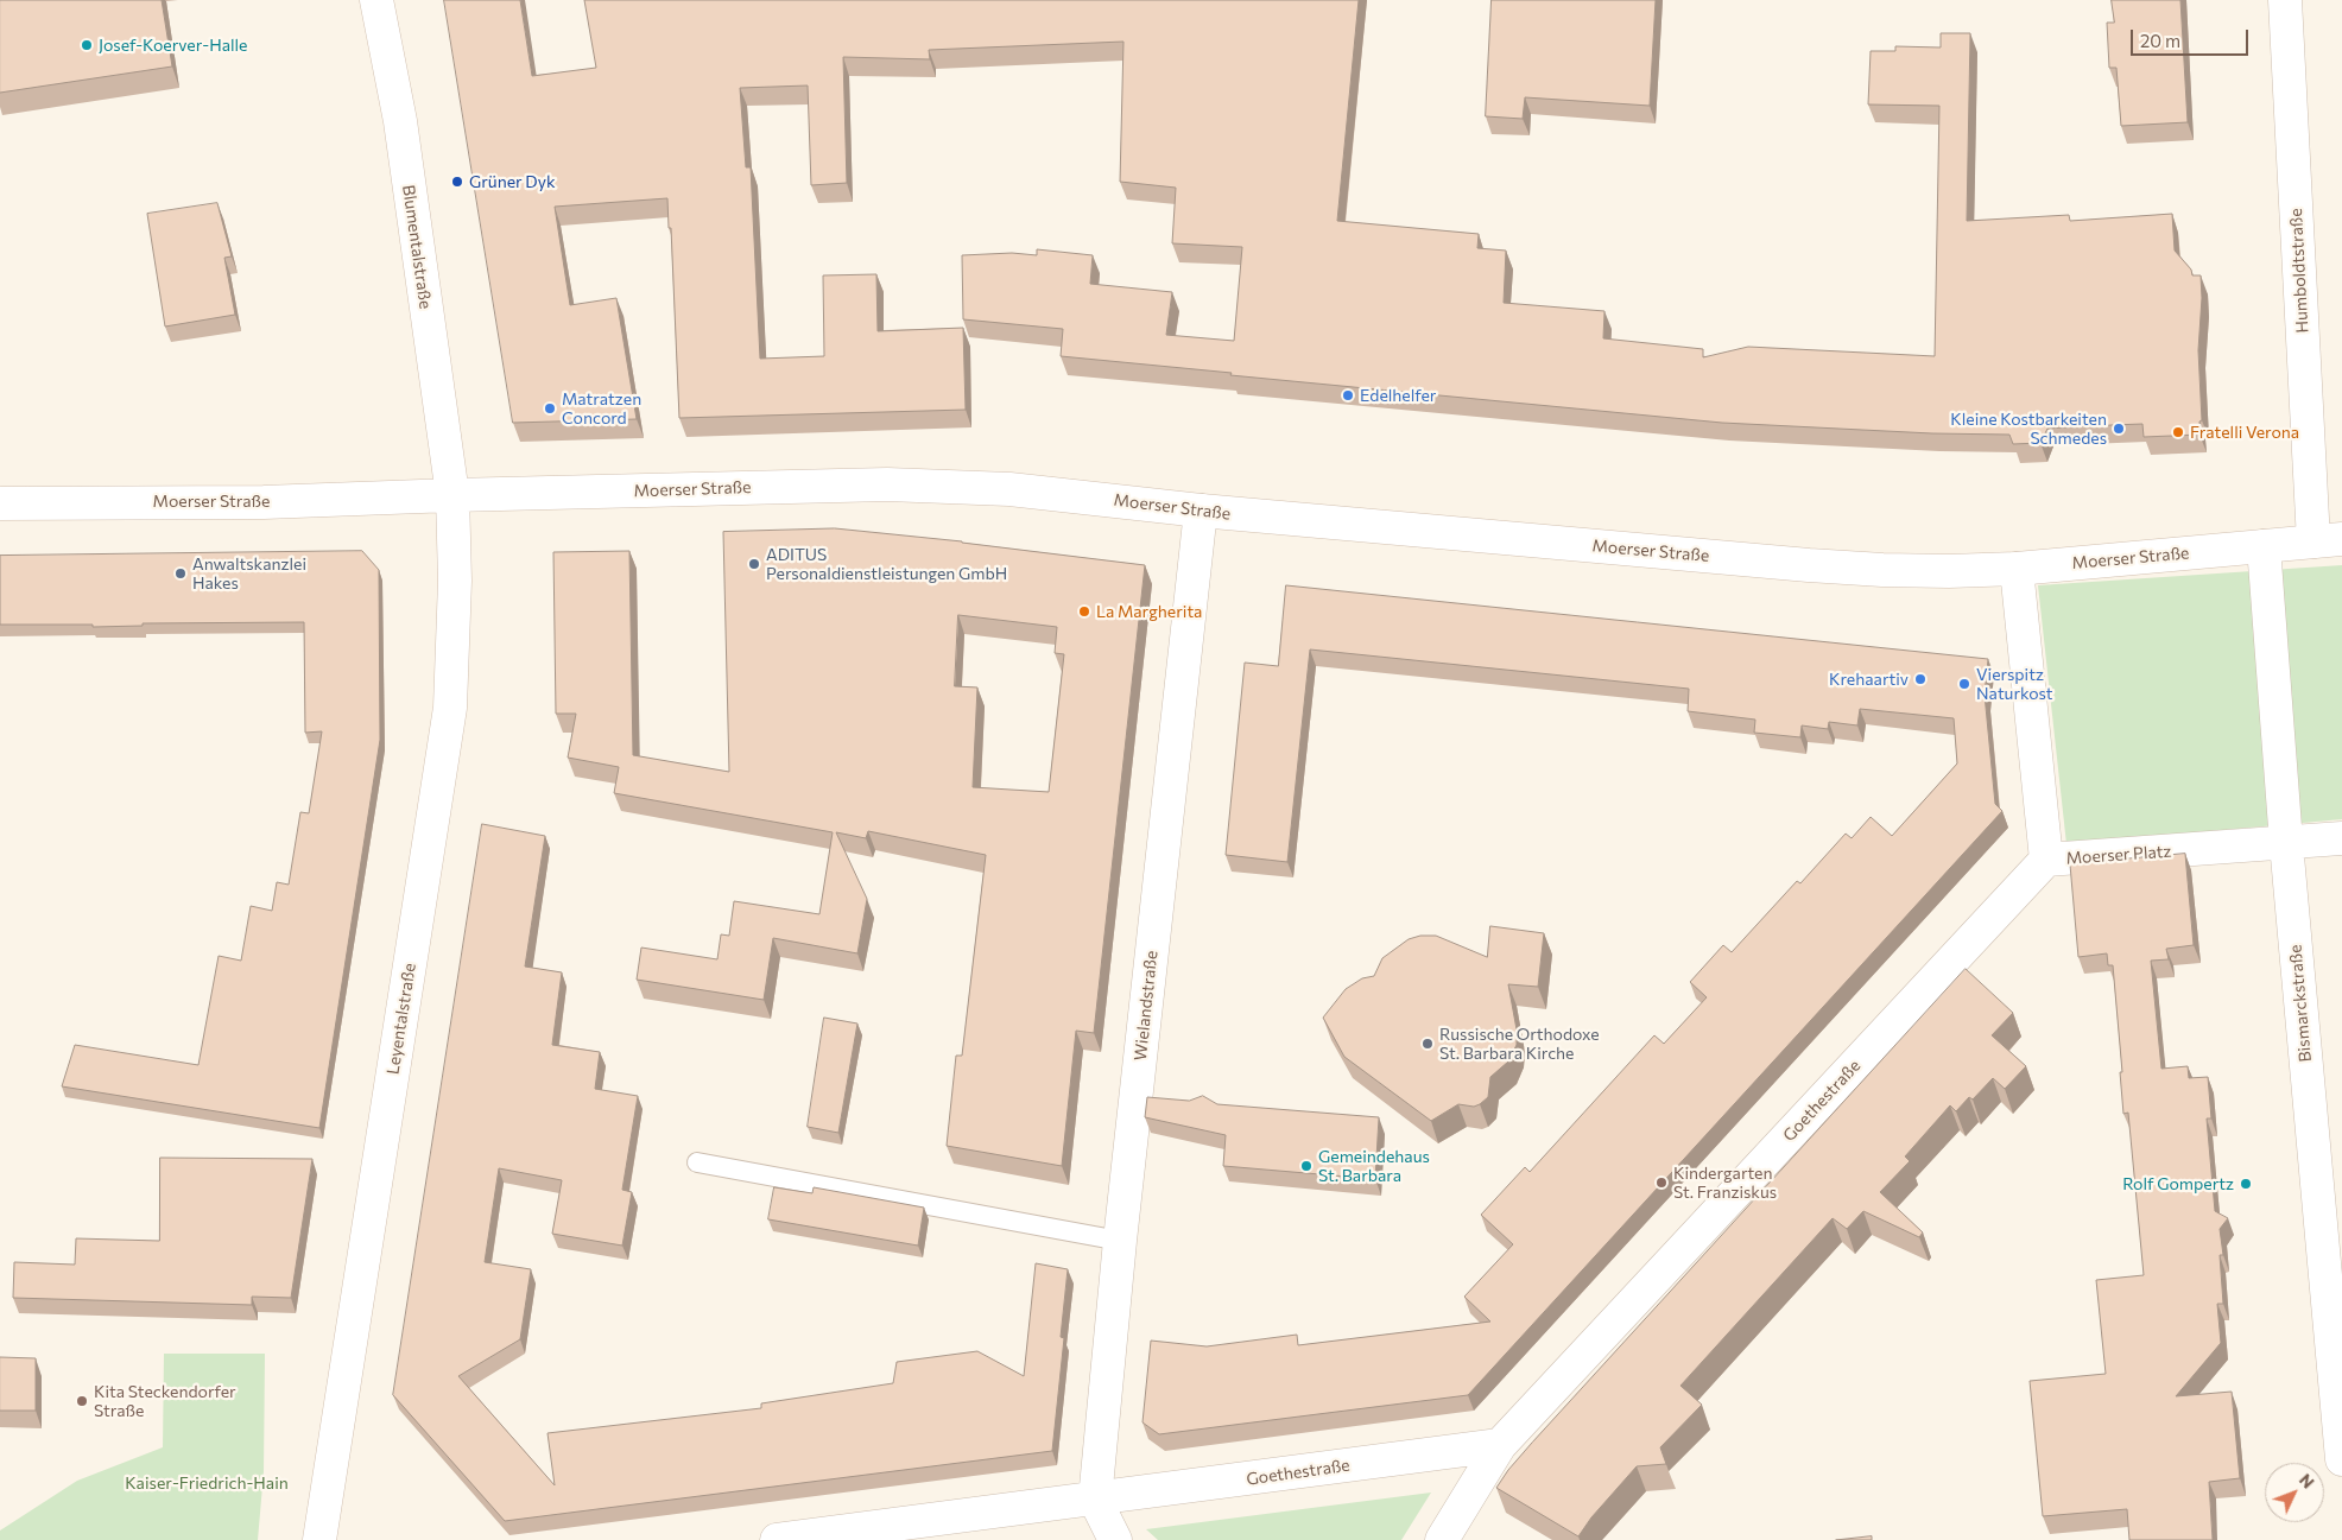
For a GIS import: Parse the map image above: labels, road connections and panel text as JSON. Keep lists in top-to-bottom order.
{
  "streets": {
    "street": [
      "Blumentalstraße",
      "Humboldtstraße",
      "Moerser Straße",
      "Moerser Platz",
      "Bismarckstraße",
      "Wielandstraße",
      "Leyentalstraße",
      "Goethestraße"
    ]
  },
  "crossings": [
    ["Blumentalstraße", "Moerser Straße"],
    ["Blumentalstraße", "Leyentalstraße"],
    ["Humboldtstraße", "Moerser Straße"],
    ["Moerser Straße", "Moerser Platz"],
    ["Moerser Straße", "Bismarckstraße"],
    ["Moerser Straße", "Wielandstraße"],
    ["Moerser Straße", "Leyentalstraße"],
    ["Moerser Platz", "Bismarckstraße"],
    ["Moerser Platz", "Goethestraße"],
    ["Wielandstraße", "Goethestraße"]
  ],
  "parks": ["Kaiser-Friedrich-Hain"],
  "places": [
    "Josef-Koerver-Halle",
    "Grüner Dyk",
    "Edelhelfer",
    "Matratzen Concord",
    "Kleine Kostbarkeiten Schmedes",
    "Fratelli Verona",
    "ADITUS Personaldienstleistungen GmbH",
    "Anwaltskanzlei Hakes",
    "La Margherita",
    "Krehaartiv",
    "Vierspitz Naturkost",
    "Russische Orthodoxe St. Barbara Kirche",
    "Gemeindehaus St. Barbara",
    "Kindergarten St. Franziskus",
    "Rolf Gompertz",
    "Kita Steckendorfer Straße"
  ],
  "scale_bar": "20 m",
  "north": "top right"
}
